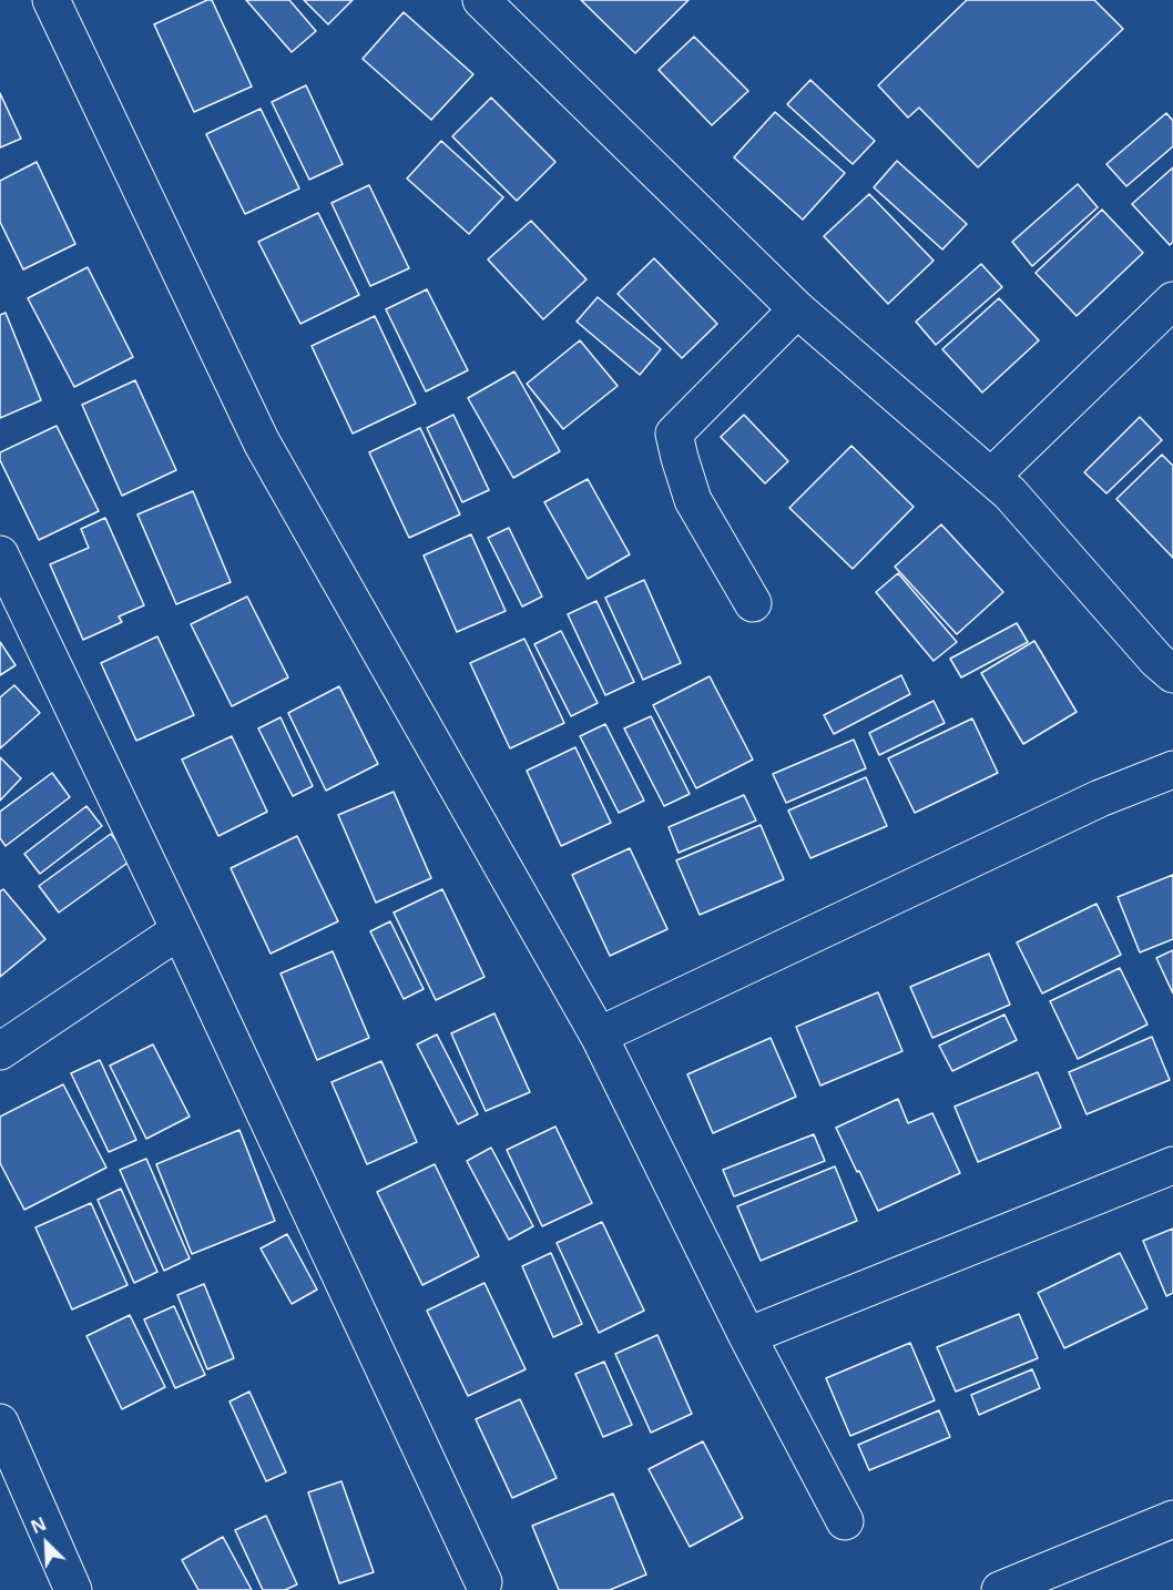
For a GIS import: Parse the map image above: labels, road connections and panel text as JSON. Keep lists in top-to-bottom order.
{
  "north": "top left"
}
